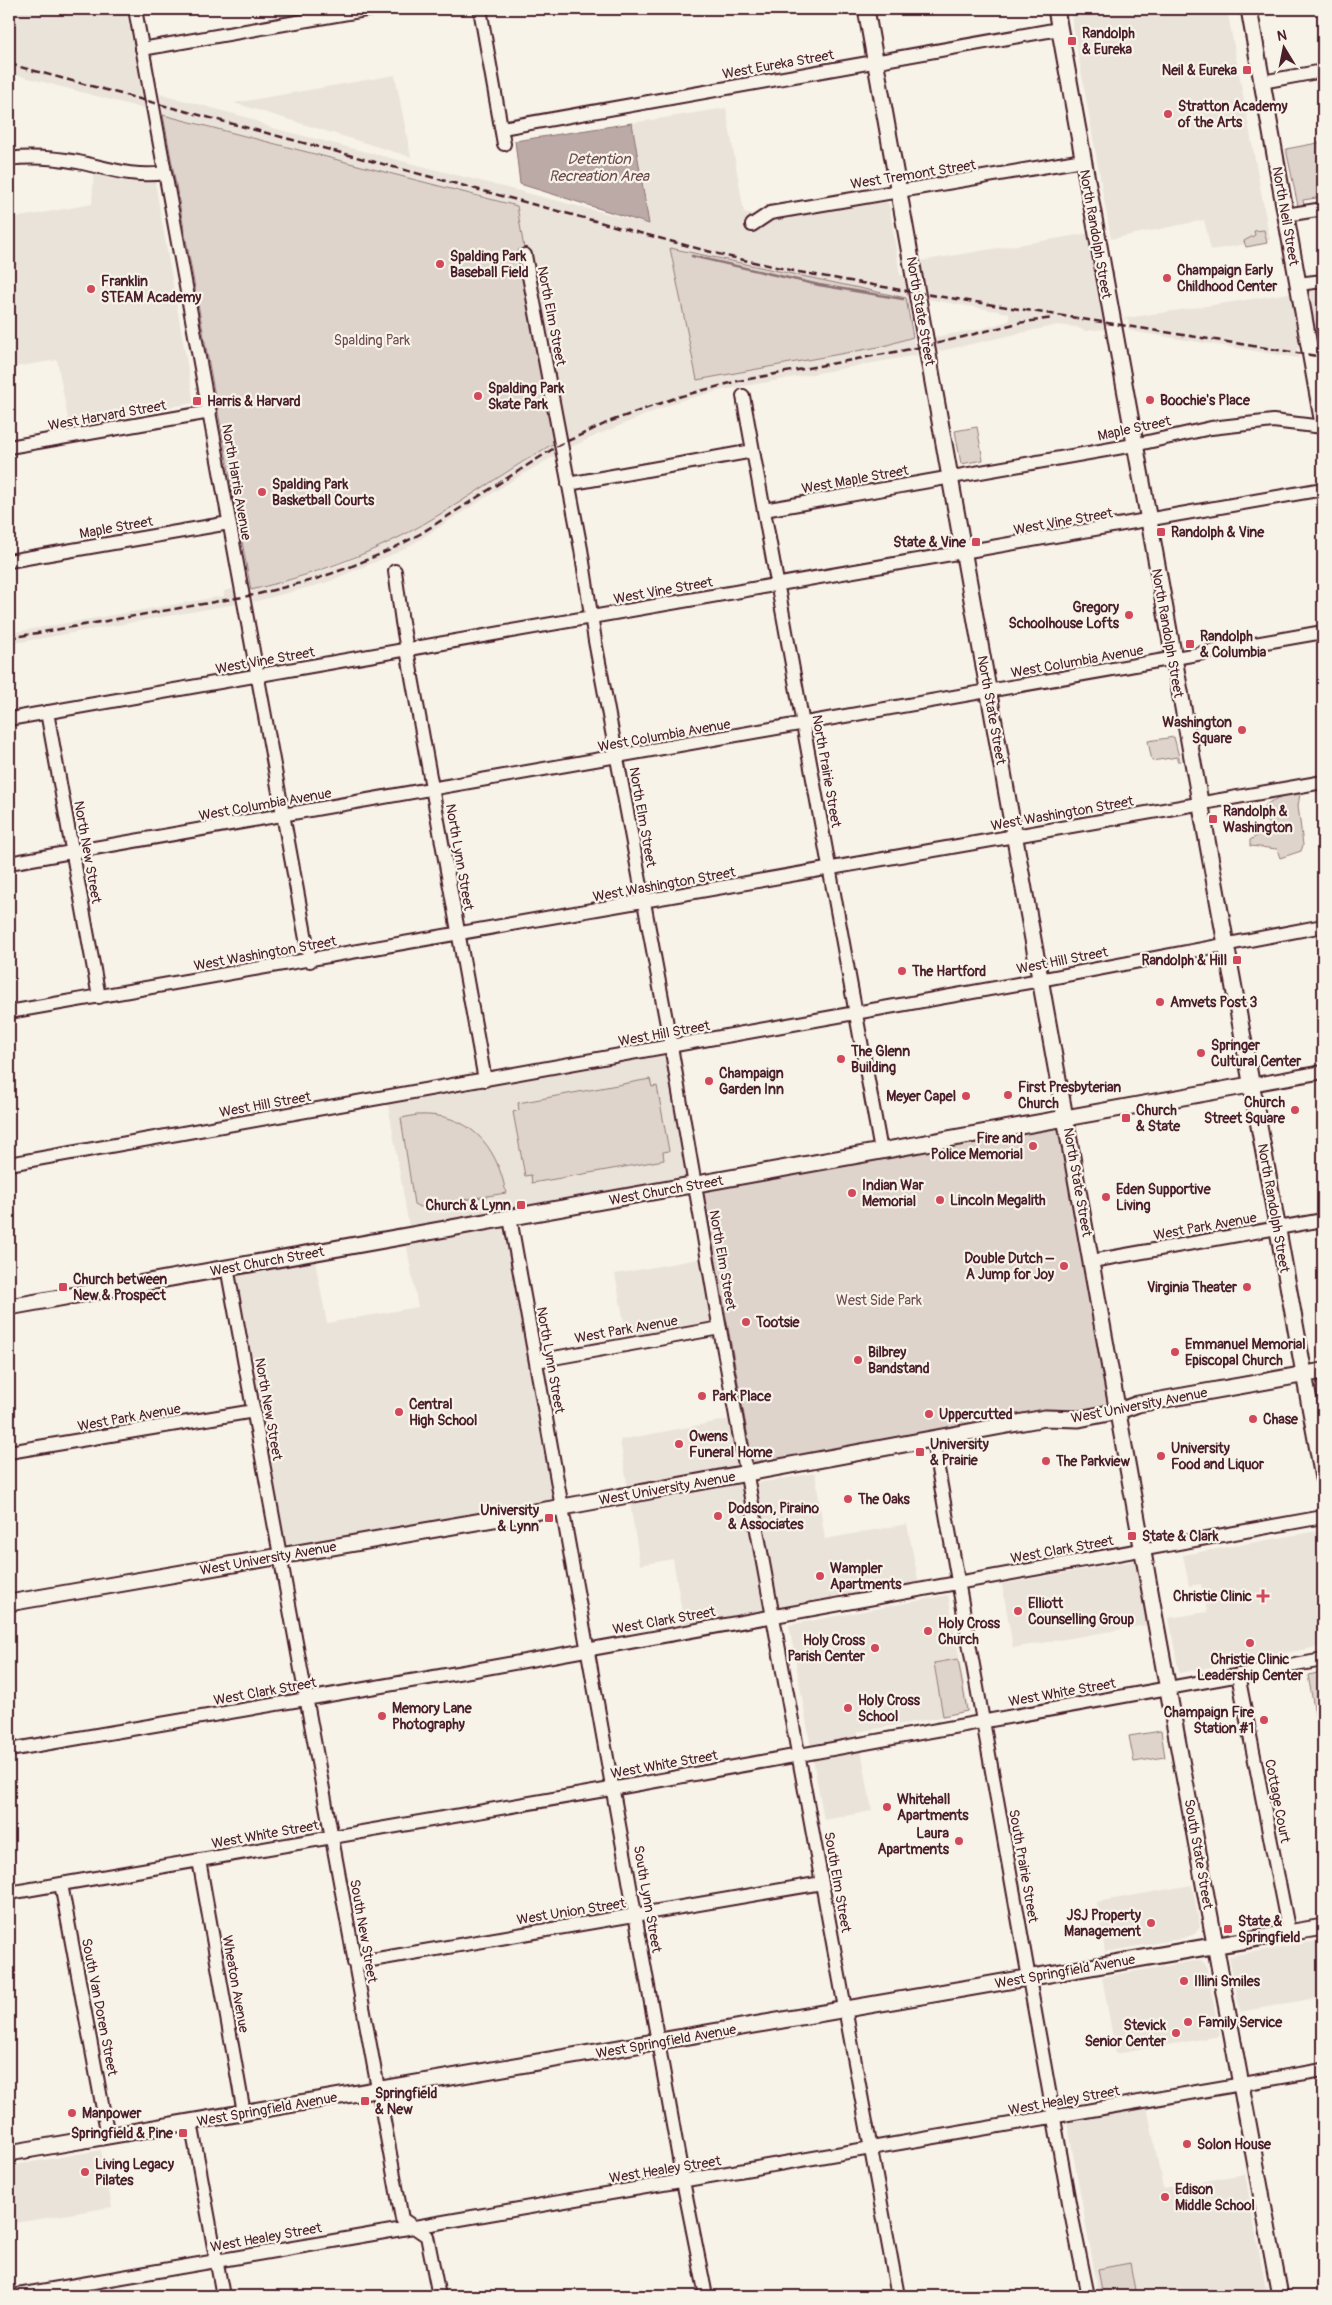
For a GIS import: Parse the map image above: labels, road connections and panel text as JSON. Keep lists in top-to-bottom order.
{
  "streets": {
    "main road": [
      "North Neil Street",
      "North Randolph Street",
      "North State Street",
      "West Church Street",
      "West University Avenue",
      "South State Street",
      "West Springfield Avenue"
    ],
    "street": [
      "West Eureka Street",
      "West Tremont Street",
      "North Elm Street",
      "West Harvard Street",
      "Maple Street",
      "West Maple Street",
      "North Harris Avenue",
      "West Vine Street",
      "West Columbia Avenue",
      "North Prairie Street",
      "West Washington Street",
      "North New Street",
      "North Lynn Street",
      "West Hill Street",
      "West Park Avenue",
      "West Clark Street",
      "West White Street",
      "Cottage Court",
      "South Prairie Street",
      "South Elm Street",
      "South Lynn Street",
      "West Union Street",
      "South New Street",
      "Wheaton Avenue",
      "South Van Doren Street",
      "West Healey Street"
    ]
  },
  "crossings": [
    ["West Eureka Street", "North Randolph Street"],
    ["West Eureka Street", "North State Street"],
    ["West Tremont Street", "North Randolph Street"],
    ["West Tremont Street", "North State Street"],
    ["North Neil Street", "Maple Street"],
    ["North Randolph Street", "Maple Street"],
    ["North Randolph Street", "West Vine Street"],
    ["North Randolph Street", "West Columbia Avenue"],
    ["North Randolph Street", "West Washington Street"],
    ["North Randolph Street", "West Hill Street"],
    ["North Randolph Street", "West Church Street"],
    ["North Randolph Street", "West Park Avenue"],
    ["North Randolph Street", "West University Avenue"],
    ["North State Street", "Maple Street"],
    ["North State Street", "West Maple Street"],
    ["North State Street", "West Vine Street"],
    ["North State Street", "West Columbia Avenue"],
    ["North State Street", "West Washington Street"],
    ["North State Street", "West Hill Street"],
    ["North State Street", "West Church Street"],
    ["North State Street", "West Park Avenue"],
    ["North State Street", "West University Avenue"],
    ["North State Street", "South State Street"],
    ["North Elm Street", "West Vine Street"],
    ["North Elm Street", "West Columbia Avenue"],
    ["North Elm Street", "West Washington Street"],
    ["North Elm Street", "West Hill Street"],
    ["North Elm Street", "West Church Street"],
    ["North Elm Street", "West Park Avenue"],
    ["North Elm Street", "West University Avenue"],
    ["North Elm Street", "South Elm Street"],
    ["West Harvard Street", "North Harris Avenue"],
    ["Maple Street", "West Maple Street"],
    ["Maple Street", "North Harris Avenue"],
    ["West Maple Street", "North Prairie Street"],
    ["North Harris Avenue", "West Vine Street"],
    ["North Harris Avenue", "West Columbia Avenue"],
    ["North Harris Avenue", "West Washington Street"],
    ["West Vine Street", "North Prairie Street"],
    ["West Vine Street", "North New Street"],
    ["West Vine Street", "North Lynn Street"],
    ["West Columbia Avenue", "North Prairie Street"],
    ["West Columbia Avenue", "North New Street"],
    ["West Columbia Avenue", "North Lynn Street"],
    ["North Prairie Street", "West Washington Street"],
    ["North Prairie Street", "West Hill Street"],
    ["North Prairie Street", "West Church Street"],
    ["West Washington Street", "North New Street"],
    ["West Washington Street", "North Lynn Street"],
    ["North New Street", "West Church Street"],
    ["North New Street", "West Park Avenue"],
    ["North New Street", "West University Avenue"],
    ["North New Street", "South New Street"],
    ["North Lynn Street", "West Hill Street"],
    ["North Lynn Street", "West Church Street"],
    ["North Lynn Street", "West Park Avenue"],
    ["North Lynn Street", "West University Avenue"],
    ["North Lynn Street", "South Lynn Street"],
    ["West University Avenue", "South State Street"],
    ["West University Avenue", "South Prairie Street"],
    ["West University Avenue", "South Elm Street"],
    ["West University Avenue", "South Lynn Street"],
    ["West University Avenue", "South New Street"],
    ["West Clark Street", "South State Street"],
    ["West Clark Street", "South Prairie Street"],
    ["West Clark Street", "South Elm Street"],
    ["West Clark Street", "South Lynn Street"],
    ["West Clark Street", "South New Street"],
    ["West White Street", "Cottage Court"],
    ["West White Street", "South State Street"],
    ["West White Street", "South Prairie Street"],
    ["West White Street", "South Elm Street"],
    ["West White Street", "South Lynn Street"],
    ["West White Street", "South New Street"],
    ["West White Street", "Wheaton Avenue"],
    ["West White Street", "South Van Doren Street"],
    ["Cottage Court", "West Springfield Avenue"],
    ["South State Street", "West Springfield Avenue"],
    ["South State Street", "West Healey Street"],
    ["South Prairie Street", "West Springfield Avenue"],
    ["South Prairie Street", "West Healey Street"],
    ["South Elm Street", "West Union Street"],
    ["South Elm Street", "West Springfield Avenue"],
    ["South Elm Street", "West Healey Street"],
    ["South Lynn Street", "West Union Street"],
    ["South Lynn Street", "West Springfield Avenue"],
    ["South Lynn Street", "West Healey Street"],
    ["West Union Street", "South New Street"],
    ["South New Street", "West Springfield Avenue"],
    ["South New Street", "West Healey Street"],
    ["West Springfield Avenue", "Wheaton Avenue"],
    ["West Springfield Avenue", "South Van Doren Street"]
  ],
  "water": ["Detention Recreation Area"],
  "parks": ["Spalding Park", "West Side Park"],
  "places": {
    "transit": [
      "Randolph & Eureka",
      "Neil & Eureka",
      "Harris & Harvard",
      "Randolph & Vine",
      "State & Vine",
      "Randolph & Columbia",
      "Randolph & Washington",
      "Randolph & Hill",
      "Church & State",
      "Church & Lynn",
      "Church between New & Prospect",
      "University & Prairie",
      "University & Lynn",
      "State & Clark",
      "State & Springfield",
      "Springfield & New",
      "Springfield & Pine"
    ],
    "other": [
      "Stratton Academy of the Arts",
      "Spalding Park Baseball Field",
      "Champaign Early Childhood Center",
      "Franklin STEAM Academy",
      "Spalding Park Skate Park",
      "Boochie's Place",
      "Spalding Park Basketball Courts",
      "Gregory Schoolhouse Lofts",
      "Washington Square",
      "The Hartford",
      "Amvets Post 3",
      "Springer Cultural Center",
      "The Glenn Building",
      "Champaign Garden Inn",
      "First Presbyterian Church",
      "Meyer Capel",
      "Church Street Square",
      "Fire and Police Memorial",
      "Indian War Memorial",
      "Eden Supportive Living",
      "Lincoln Megalith",
      "Double Dutch – A Jump for Joy",
      "Virginia Theater",
      "Tootsie",
      "Emmanuel Memorial Episcopal Church",
      "Bilbrey Bandstand",
      "Park Place",
      "Central High School",
      "Uppercutted",
      "Chase",
      "Owens Funeral Home",
      "University Food and Liquor",
      "The Parkview",
      "The Oaks",
      "Dodson, Piraino & Associates",
      "Wampler Apartments",
      "Elliott Counselling Group",
      "Holy Cross Church",
      "Christie Clinic Leadership Center",
      "Holy Cross Parish Center",
      "Holy Cross School",
      "Memory Lane Photography",
      "Champaign Fire Station #1",
      "Whitehall Apartments",
      "Laura Apartments",
      "JSJ Property Management",
      "Illini Smiles",
      "Family Service",
      "Stevick Senior Center",
      "Manpower",
      "Solon House",
      "Living Legacy Pilates",
      "Edison Middle School"
    ],
    "health": ["Christie Clinic"]
  },
  "north": "top"
}
